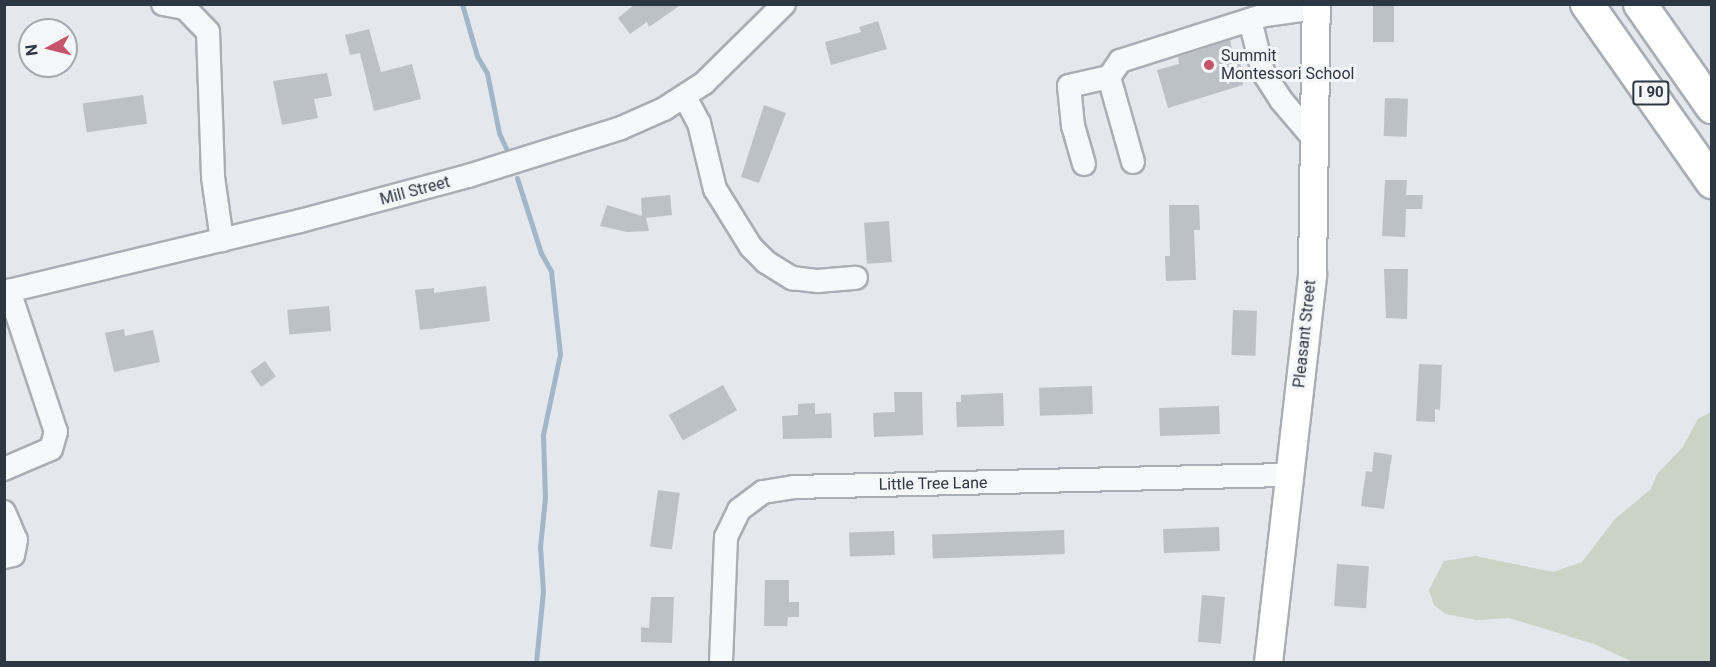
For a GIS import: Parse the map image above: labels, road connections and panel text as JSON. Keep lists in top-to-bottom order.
{
  "streets": {
    "highway": ["I 90"],
    "main road": ["Pleasant Street"],
    "street": ["Mill Street", "Little Tree Lane"]
  },
  "crossings": [
    ["Pleasant Street", "Little Tree Lane"]
  ],
  "places": ["Summit Montessori School"],
  "north": "left"
}
